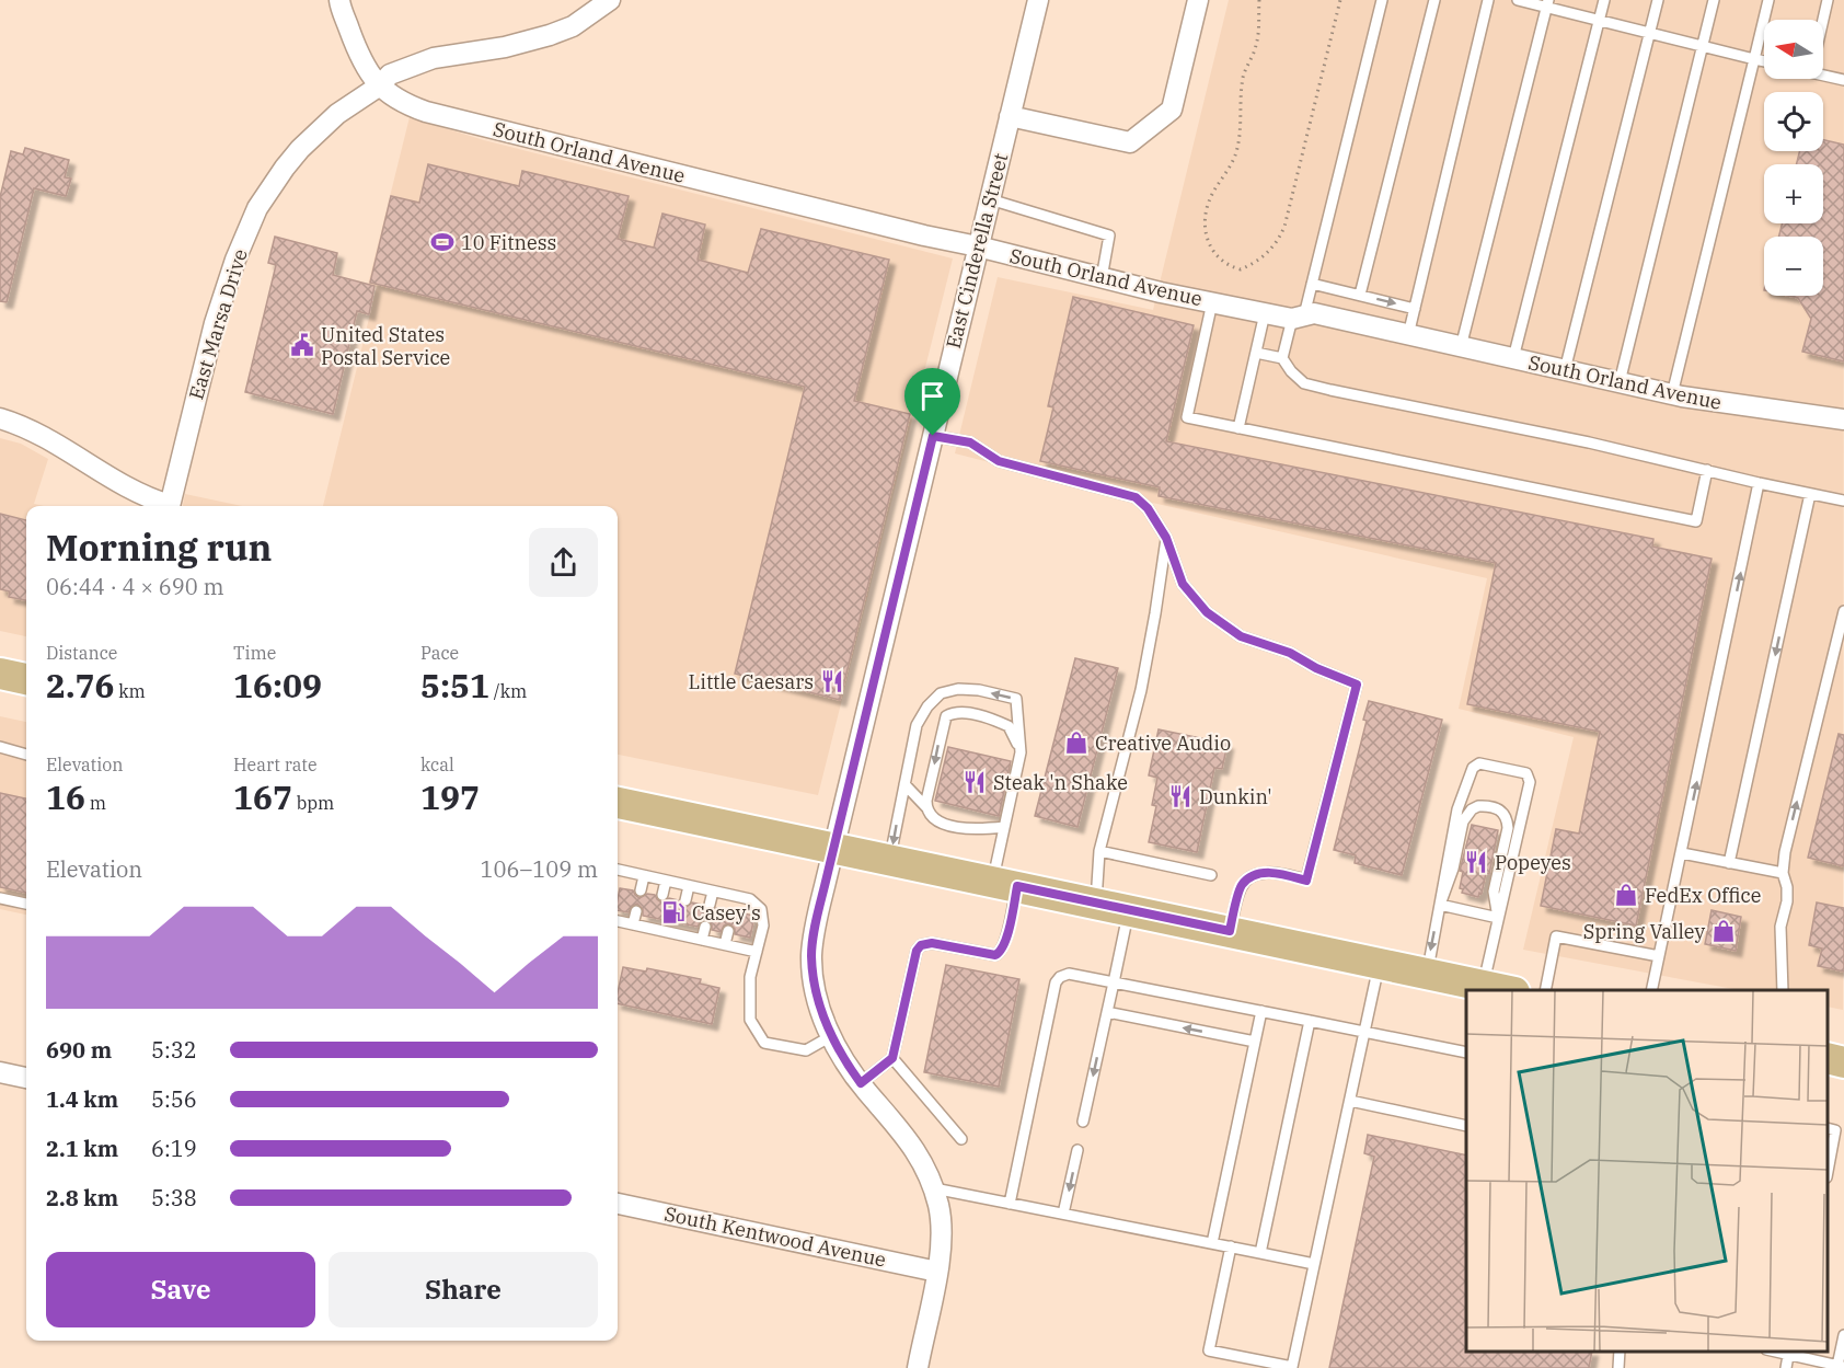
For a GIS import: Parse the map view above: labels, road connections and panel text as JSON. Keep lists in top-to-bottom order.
{
  "streets": {
    "street": [
      "South Orland Avenue",
      "East Cinderella Street",
      "East Marsa Drive",
      "South Kentwood Avenue"
    ]
  },
  "crossings": [
    ["South Orland Avenue", "East Cinderella Street"],
    ["South Orland Avenue", "East Marsa Drive"],
    ["East Cinderella Street", "South Kentwood Avenue"]
  ],
  "places": {
    "sports": ["10 Fitness"],
    "public building": ["United States Postal Service"],
    "restaurant": [
      "Little Caesars",
      "Steak 'n Shake",
      "Dunkin'",
      "Popeyes"
    ],
    "shop": ["Creative Audio", "FedEx Office", "Spring Valley"],
    "fuel station": ["Casey's"]
  },
  "north": "left",
  "page": {
    "map_buttons": ["+", "−"],
    "heading": ["Morning run", "06:44 · 4 × 690 m"],
    "stats": [
      ["Distance", "2.76 km"],
      ["Time", "16:09"],
      ["Pace", "5:51 /km"],
      ["Elevation", "16 m"],
      ["Heart rate", "167 bpm"],
      ["kcal", "197"]
    ],
    "chart": ["Elevation", "106–109 m"],
    "list": [
      {
        "name": "690 m",
        "note": "5:32"
      },
      {
        "name": "1.4 km",
        "note": "5:56"
      },
      {
        "name": "2.1 km",
        "note": "6:19"
      },
      {
        "name": "2.8 km",
        "note": "5:38"
      }
    ],
    "buttons": ["Save", "Share"]
  }
}
